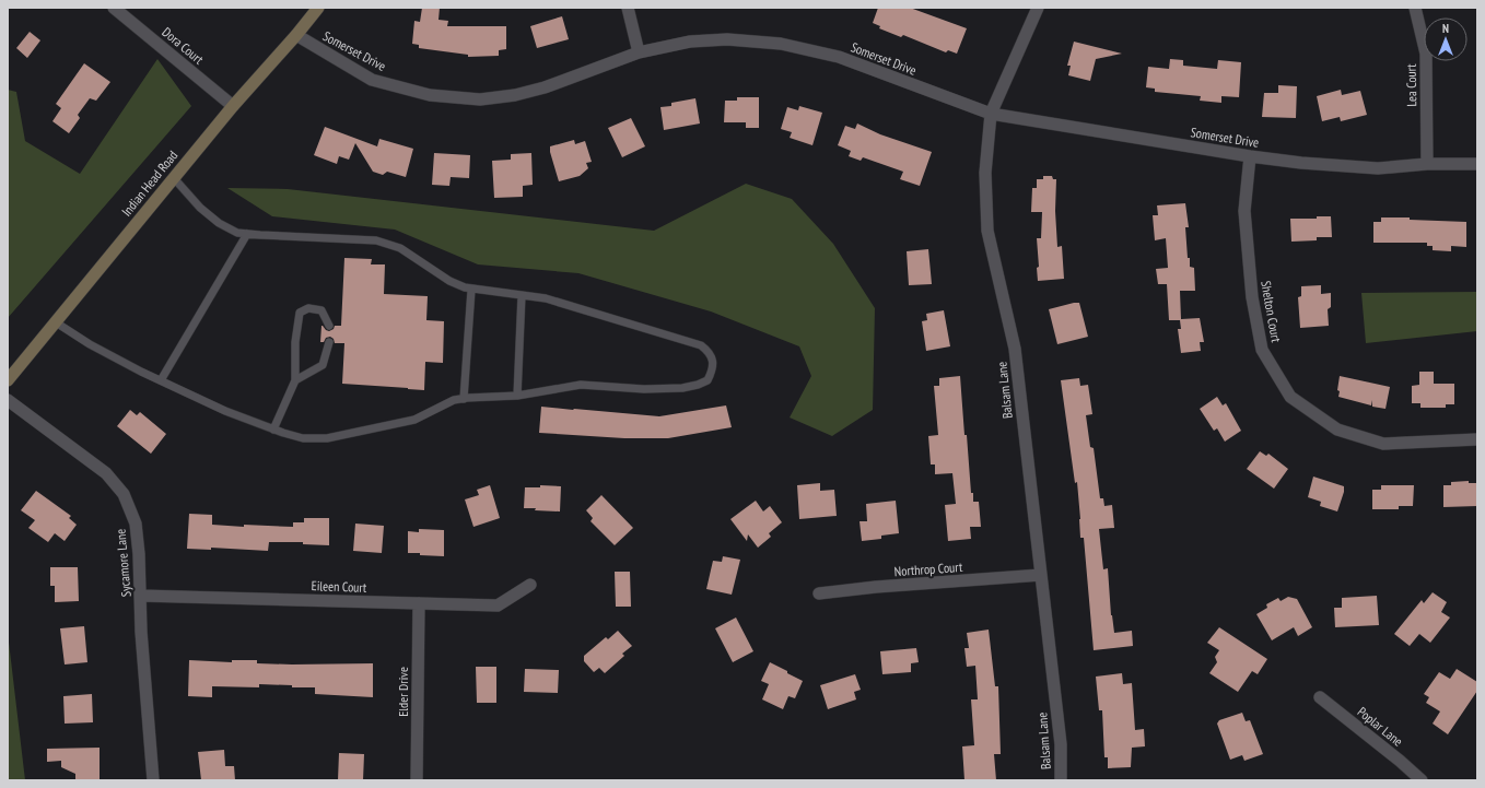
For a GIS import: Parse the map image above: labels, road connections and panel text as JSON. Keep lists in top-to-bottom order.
{
  "streets": {
    "main road": ["Indian Head Road"],
    "street": [
      "Dora Court",
      "Somerset Drive",
      "Lea Court",
      "Shelton Court",
      "Balsam Lane",
      "Sycamore Lane",
      "Northrop Court",
      "Eileen Court",
      "Elder Drive",
      "Poplar Lane"
    ]
  },
  "crossings": [
    ["Dora Court", "Indian Head Road"],
    ["Somerset Drive", "Lea Court"],
    ["Somerset Drive", "Indian Head Road"],
    ["Somerset Drive", "Shelton Court"],
    ["Somerset Drive", "Balsam Lane"],
    ["Balsam Lane", "Northrop Court"],
    ["Sycamore Lane", "Eileen Court"],
    ["Eileen Court", "Elder Drive"]
  ],
  "north": "top"
}
